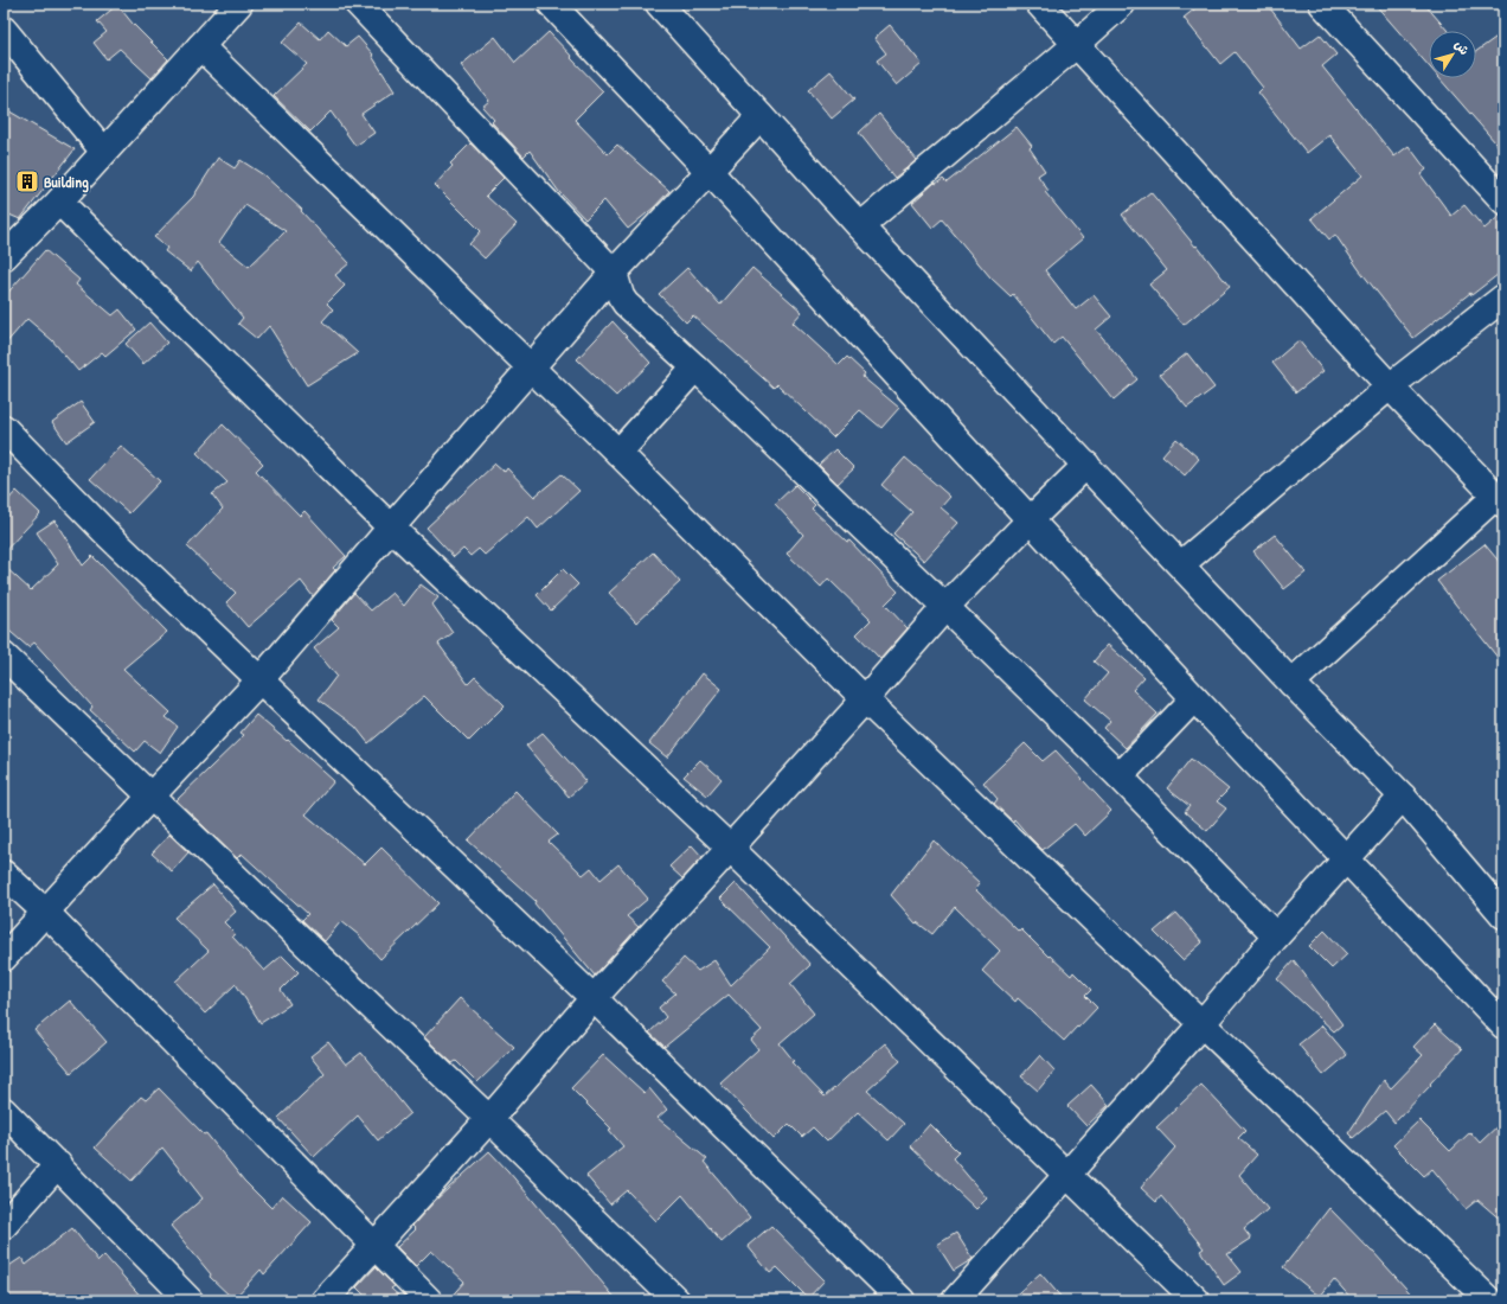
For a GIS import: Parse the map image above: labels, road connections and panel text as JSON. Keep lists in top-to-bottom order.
{
  "places": {
    "building": ["Building"]
  },
  "north": "top right"
}
